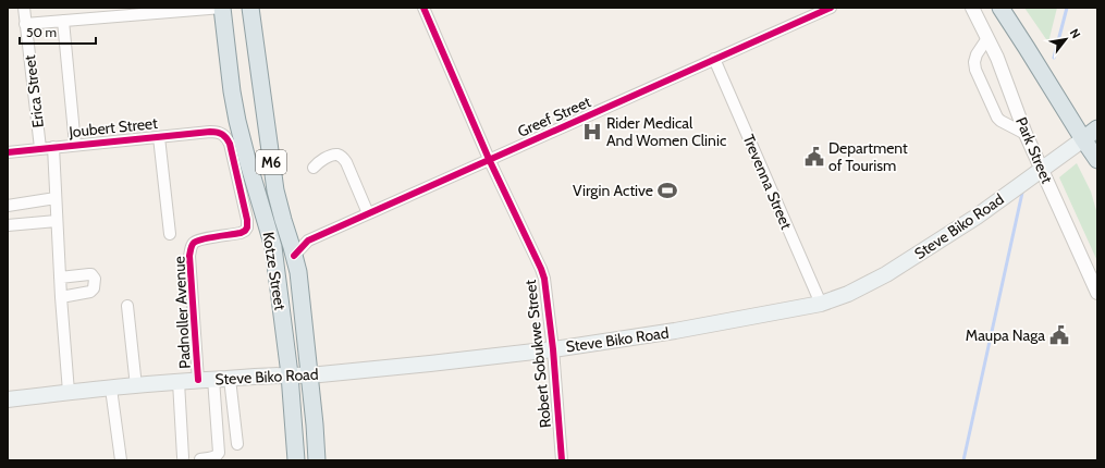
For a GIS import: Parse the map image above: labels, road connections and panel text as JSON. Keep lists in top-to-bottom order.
{
  "streets": {
    "main road": ["M6", "Steve Biko Road", "Kotze Street"],
    "street": [
      "Erica Street",
      "Greef Street",
      "Joubert Street",
      "Park Street",
      "Trevenna Street",
      "Padnoller Avenue",
      "Robert Sobukwe Street"
    ]
  },
  "crossings": [
    ["Erica Street", "Joubert Street"],
    ["Greef Street", "Trevenna Street"],
    ["Greef Street", "Kotze Street"],
    ["Greef Street", "Robert Sobukwe Street"],
    ["Joubert Street", "Padnoller Avenue"],
    ["Park Street", "Steve Biko Road"],
    ["Trevenna Street", "Steve Biko Road"],
    ["Steve Biko Road", "Kotze Street"],
    ["Steve Biko Road", "Padnoller Avenue"],
    ["Steve Biko Road", "Robert Sobukwe Street"]
  ],
  "places": {
    "hospital": ["Rider Medical And Women Clinic"],
    "public building": ["Department of Tourism", "Maupa Naga"],
    "sports": ["Virgin Active"]
  },
  "scale_bar": "50 m",
  "north": "top right"
}
